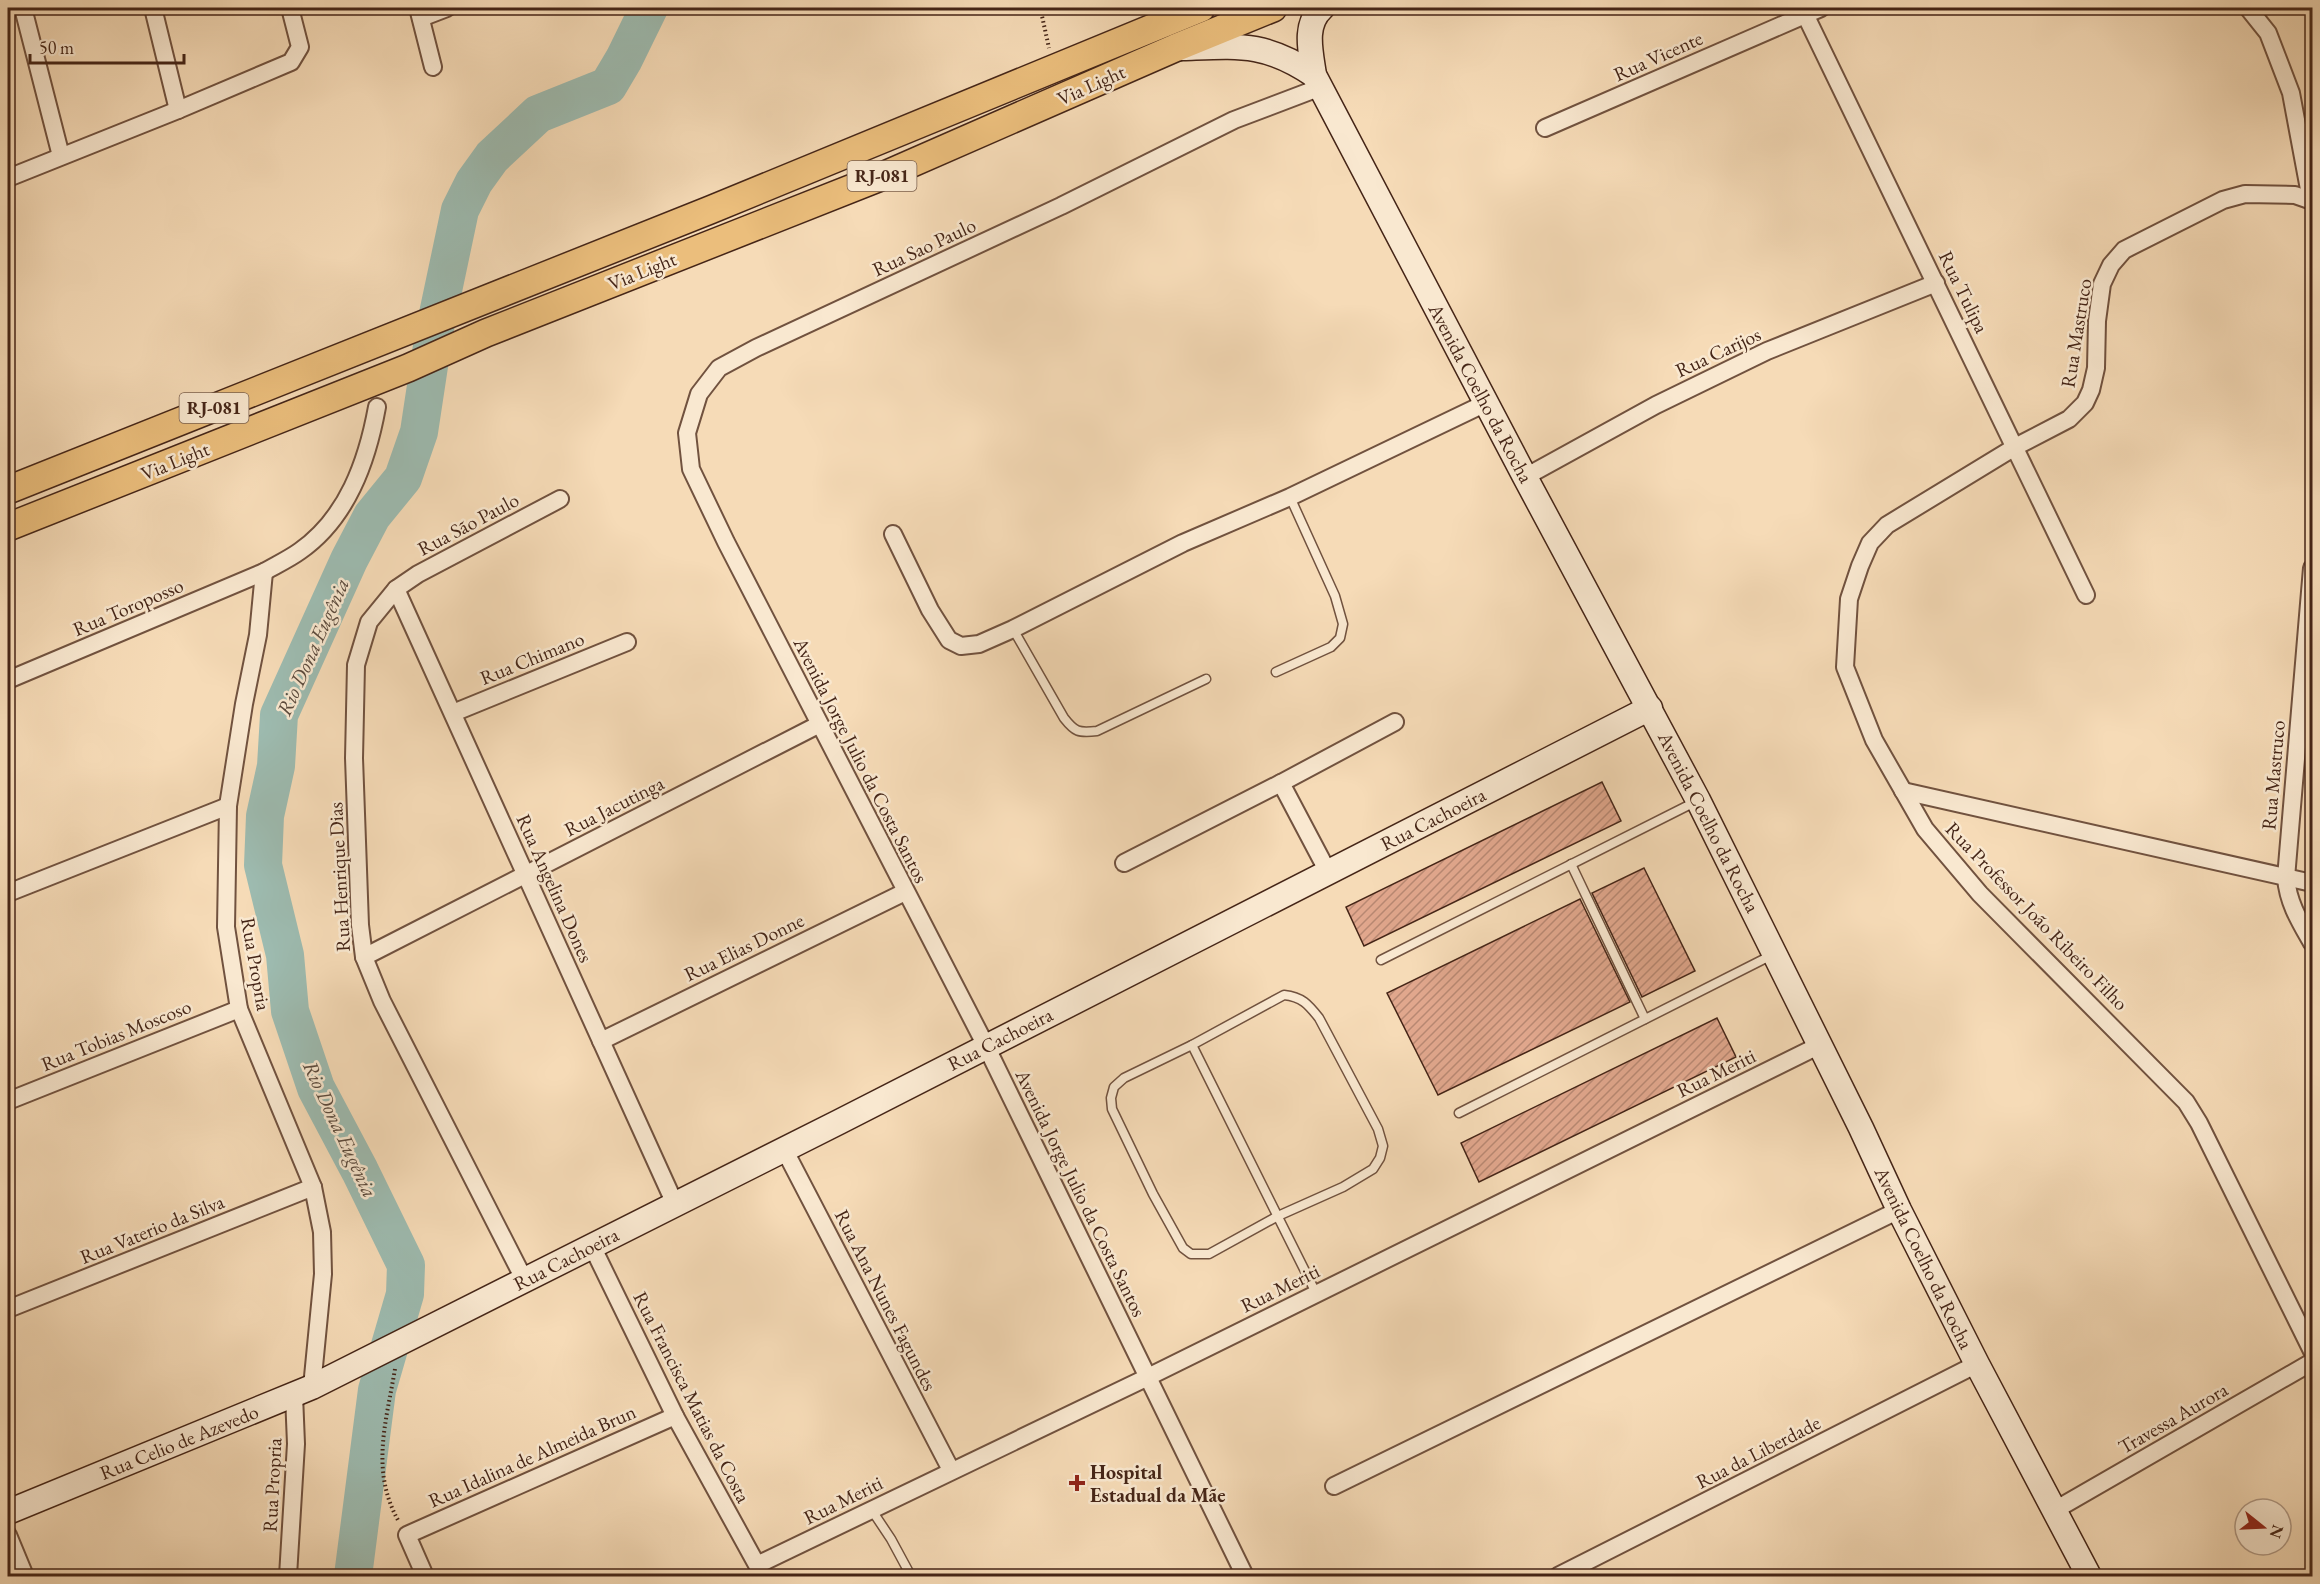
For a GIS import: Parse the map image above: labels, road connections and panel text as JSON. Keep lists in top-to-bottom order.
{
  "streets": {
    "main road": [
      "Via Light",
      "RJ-081",
      "Avenida Coelho da Rocha",
      "Rua Cachoeira",
      "Rua Celio de Azevedo"
    ],
    "street": [
      "Rua Vicente",
      "Rua Sao Paulo",
      "Rua Tulipa",
      "Rua Mastruco",
      "Rua Carijos",
      "Rua São Paulo",
      "Rua Toroposso",
      "Rua Chimano",
      "Avenida Jorge Julio da Costa Santos",
      "Rua Jacutinga",
      "Rua Henrique Dias",
      "Rua Angelina Dones",
      "Rua Professor João Ribeiro Filho",
      "Rua Elias Donne",
      "Rua Propria",
      "Rua Tobias Moscoso",
      "Rua Meriti",
      "Rua Vaterio da Silva",
      "Rua Ana Nunes Fagundes",
      "Rua Francisca Matias da Costa",
      "Travessa Aurora",
      "Rua da Liberdade",
      "Rua Idalina de Almeida Brun"
    ]
  },
  "crossings": [
    ["Rua Vicente", "Rua Tulipa"],
    ["Rua Sao Paulo", "Avenida Coelho da Rocha"],
    ["Rua Sao Paulo", "Avenida Jorge Julio da Costa Santos"],
    ["Rua Tulipa", "Rua Mastruco"],
    ["Rua Tulipa", "Rua Carijos"],
    ["Rua Tulipa", "Rua Professor João Ribeiro Filho"],
    ["Rua Mastruco", "Rua Professor João Ribeiro Filho"],
    ["Rua Carijos", "Avenida Coelho da Rocha"],
    ["Avenida Coelho da Rocha", "Rua Cachoeira"],
    ["Avenida Coelho da Rocha", "Rua Meriti"],
    ["Avenida Coelho da Rocha", "Travessa Aurora"],
    ["Avenida Coelho da Rocha", "Rua da Liberdade"],
    ["Rua São Paulo", "Rua Henrique Dias"],
    ["Rua São Paulo", "Rua Angelina Dones"],
    ["Rua Toroposso", "Rua Propria"],
    ["Rua Chimano", "Rua Angelina Dones"],
    ["Avenida Jorge Julio da Costa Santos", "Rua Jacutinga"],
    ["Avenida Jorge Julio da Costa Santos", "Rua Cachoeira"],
    ["Avenida Jorge Julio da Costa Santos", "Rua Elias Donne"],
    ["Avenida Jorge Julio da Costa Santos", "Rua Meriti"],
    ["Rua Jacutinga", "Rua Henrique Dias"],
    ["Rua Jacutinga", "Rua Angelina Dones"],
    ["Rua Cachoeira", "Rua Henrique Dias"],
    ["Rua Cachoeira", "Rua Angelina Dones"],
    ["Rua Cachoeira", "Rua Ana Nunes Fagundes"],
    ["Rua Cachoeira", "Rua Francisca Matias da Costa"],
    ["Rua Cachoeira", "Rua Celio de Azevedo"],
    ["Rua Henrique Dias", "Rua Angelina Dones"],
    ["Rua Angelina Dones", "Rua Elias Donne"],
    ["Rua Propria", "Rua Tobias Moscoso"],
    ["Rua Propria", "Rua Vaterio da Silva"],
    ["Rua Propria", "Rua Celio de Azevedo"],
    ["Rua Meriti", "Rua Ana Nunes Fagundes"],
    ["Rua Meriti", "Rua Francisca Matias da Costa"],
    ["Rua Francisca Matias da Costa", "Rua Idalina de Almeida Brun"]
  ],
  "water": ["Rio Dona Eugênia"],
  "places": {
    "health": ["Hospital Estadual da Mãe"]
  },
  "scale_bar": "50 m",
  "north": "right"
}
